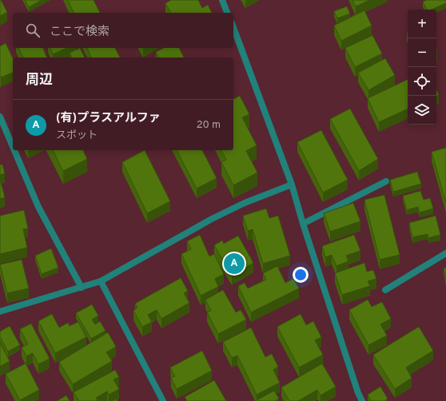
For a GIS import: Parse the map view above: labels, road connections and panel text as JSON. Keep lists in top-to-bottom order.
{
  "page": {
    "map_buttons": ["+", "−"],
    "search": "ここで検索",
    "heading": "周辺",
    "list": [
      {
        "mark": "A",
        "name": "(有)プラスアルファ",
        "note": "スポット",
        "value": "20 m"
      }
    ],
    "pins": "A"
  }
}
